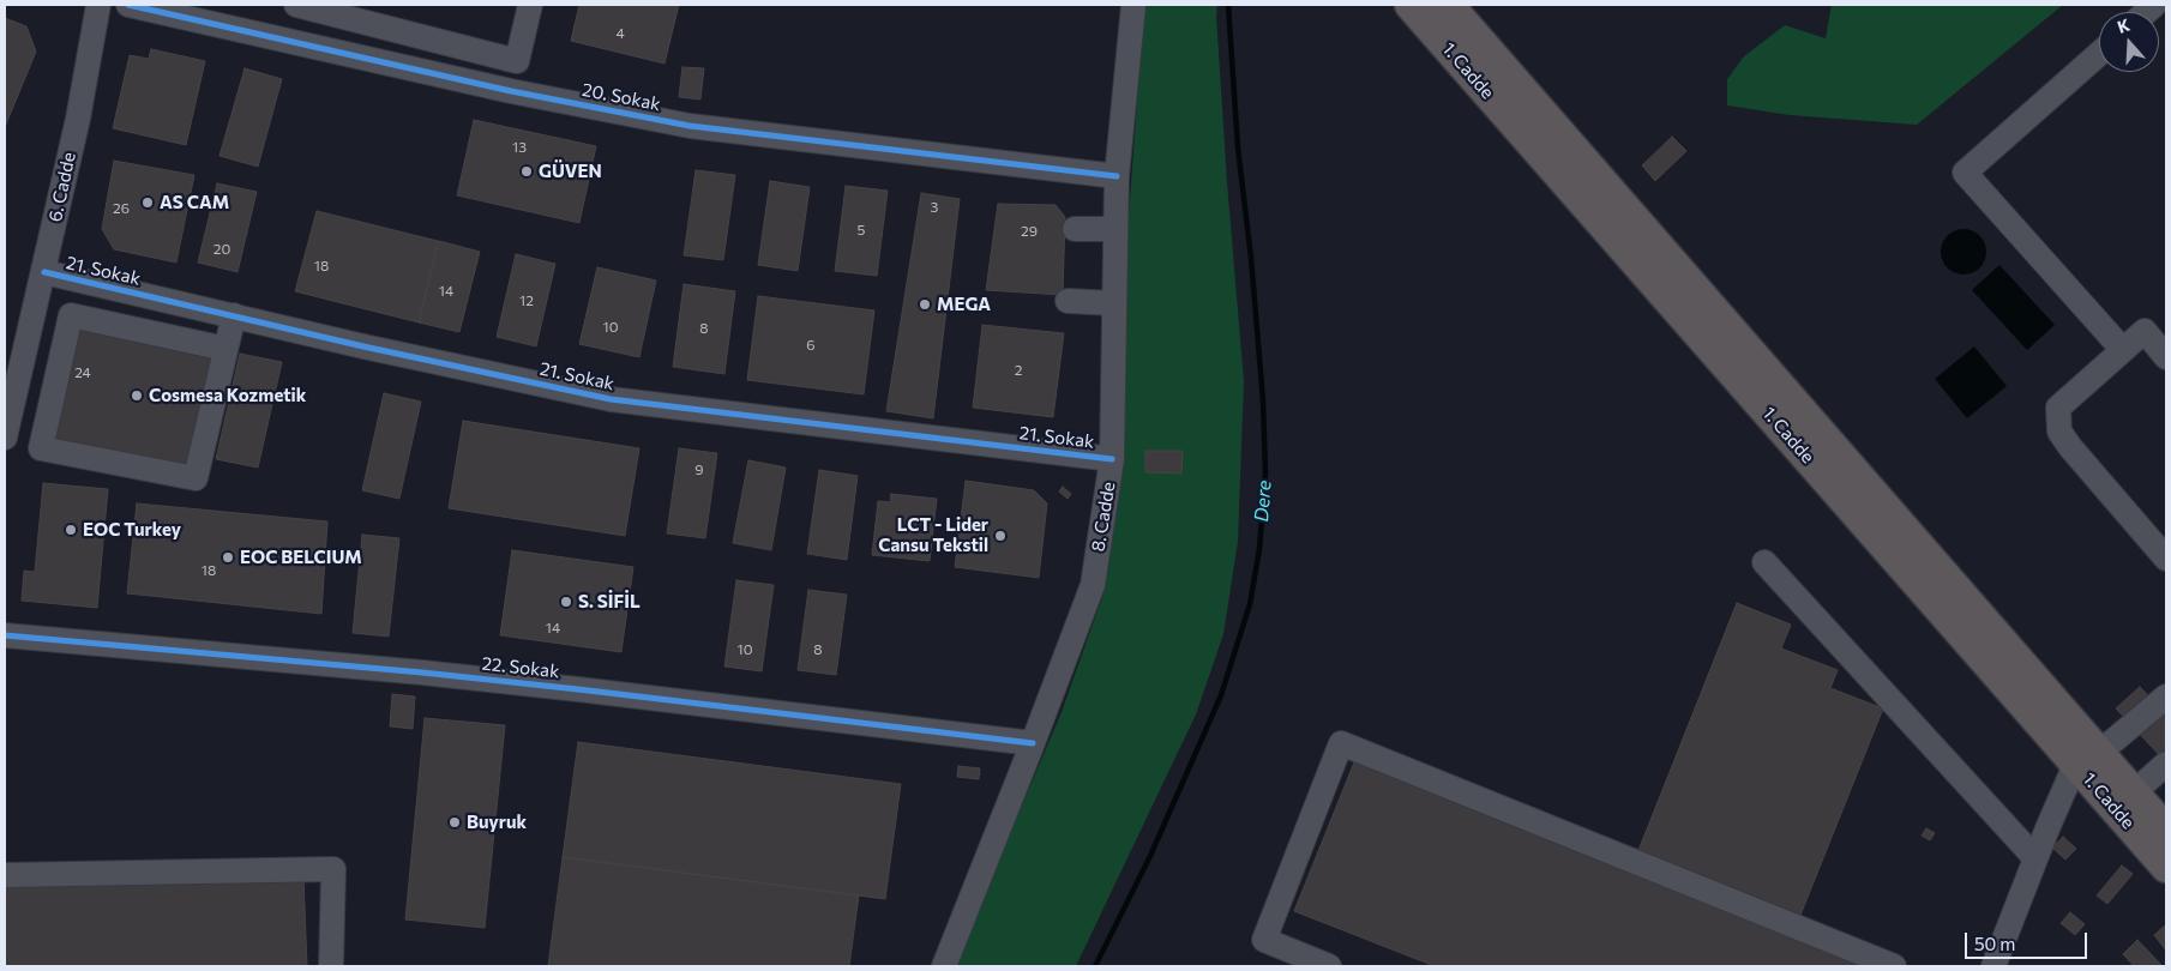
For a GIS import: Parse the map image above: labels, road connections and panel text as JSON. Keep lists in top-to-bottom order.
{
  "streets": {
    "main road": ["1. Cadde"],
    "street": [
      "20. Sokak",
      "6. Cadde",
      "21. Sokak",
      "8. Cadde",
      "22. Sokak"
    ]
  },
  "crossings": [
    ["20. Sokak", "8. Cadde"],
    ["6. Cadde", "21. Sokak"],
    ["21. Sokak", "8. Cadde"],
    ["8. Cadde", "22. Sokak"]
  ],
  "water": ["Dere"],
  "places": [
    "GÜVEN",
    "AS CAM",
    "MEGA",
    "Cosmesa Kozmetik",
    "EOC Turkey",
    "LCT - Lider Cansu Tekstil",
    "EOC BELCIUM",
    "S. SİFİL",
    "Buyruk"
  ],
  "house_numbers": [
    "4",
    "13",
    "3",
    "26",
    "5",
    "29",
    "20",
    "18",
    "14",
    "12",
    "10",
    "8",
    "6",
    "2",
    "24",
    "9",
    "18",
    "14",
    "10",
    "8"
  ],
  "scale_bar": "50 m",
  "north": "top"
}
